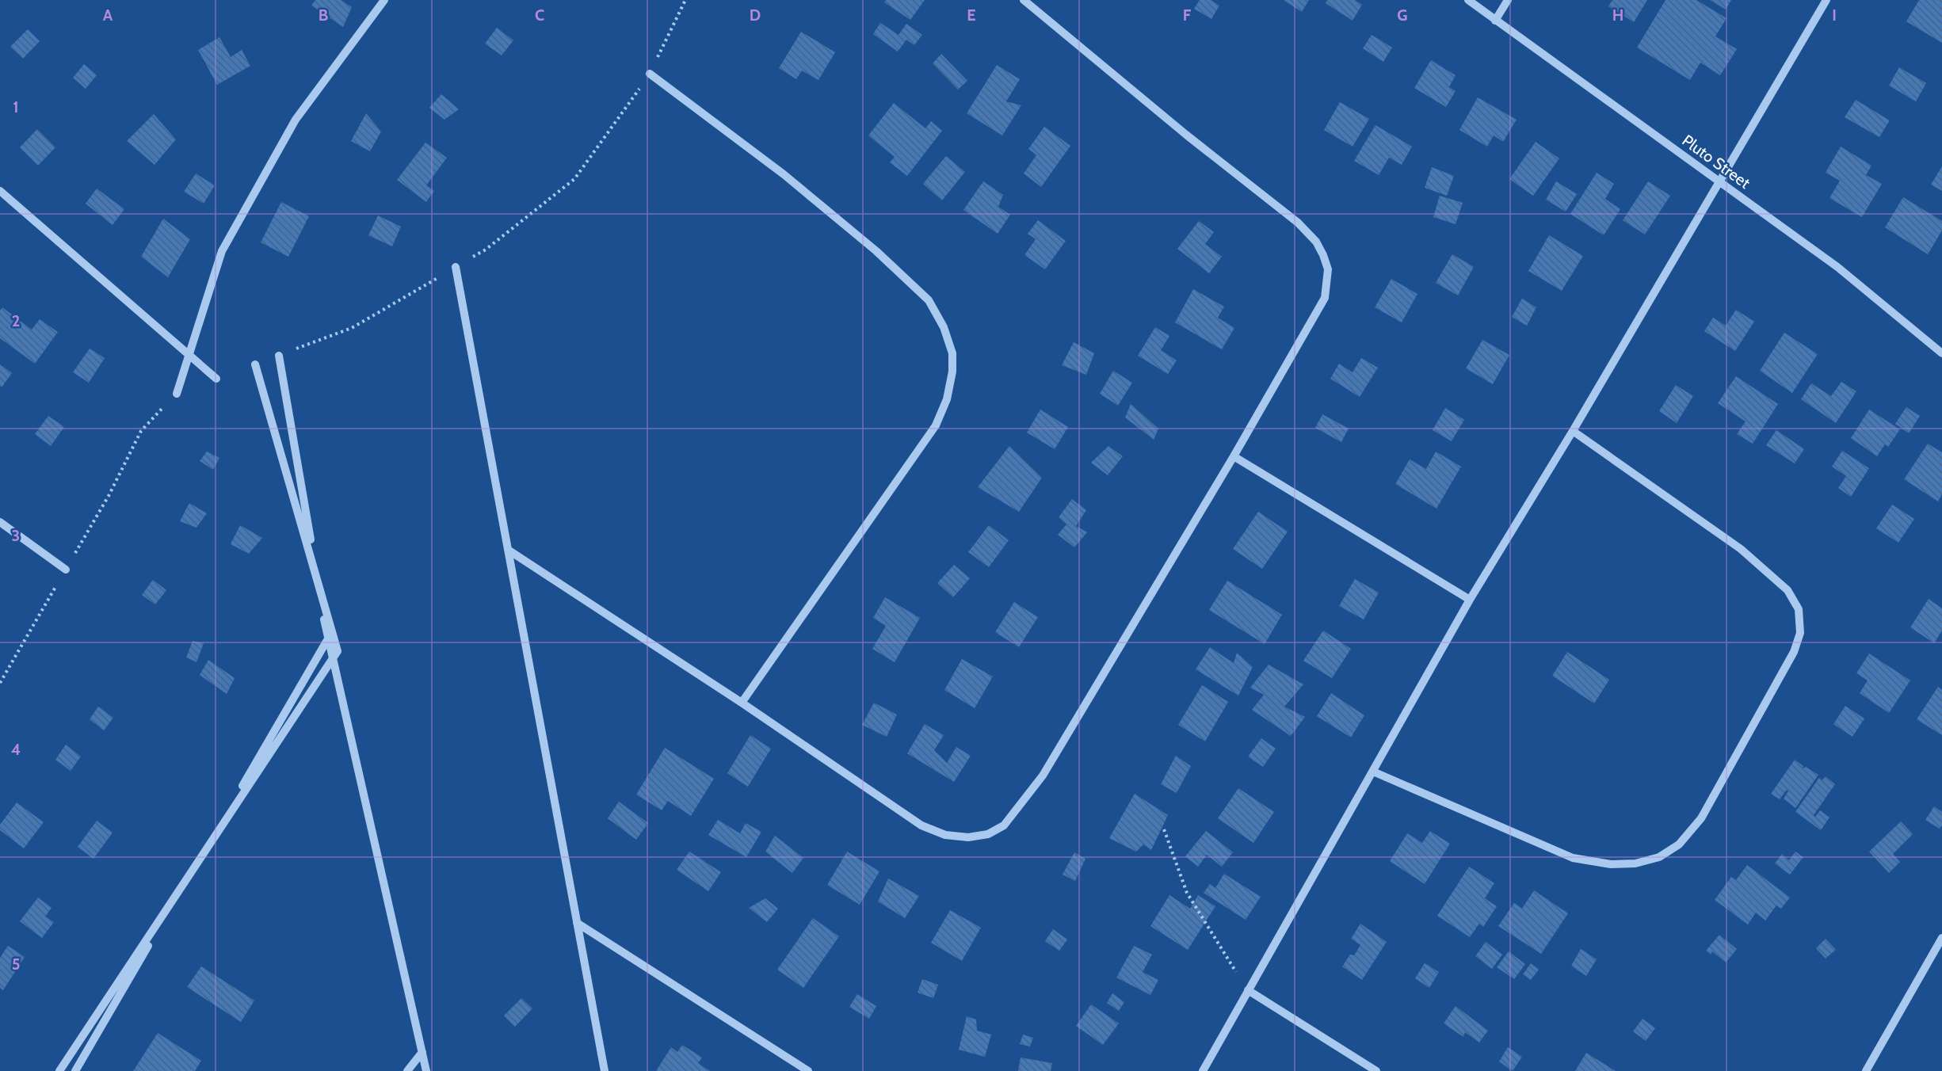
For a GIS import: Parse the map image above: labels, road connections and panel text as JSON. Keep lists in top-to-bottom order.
{
  "streets": {
    "street": ["Pluto Street"]
  },
  "grid": {
    "columns": [
      "A",
      "B",
      "C",
      "D",
      "E",
      "F",
      "G",
      "H",
      "I"
    ],
    "rows": [
      "1",
      "2",
      "3",
      "4",
      "5"
    ]
  }
}
